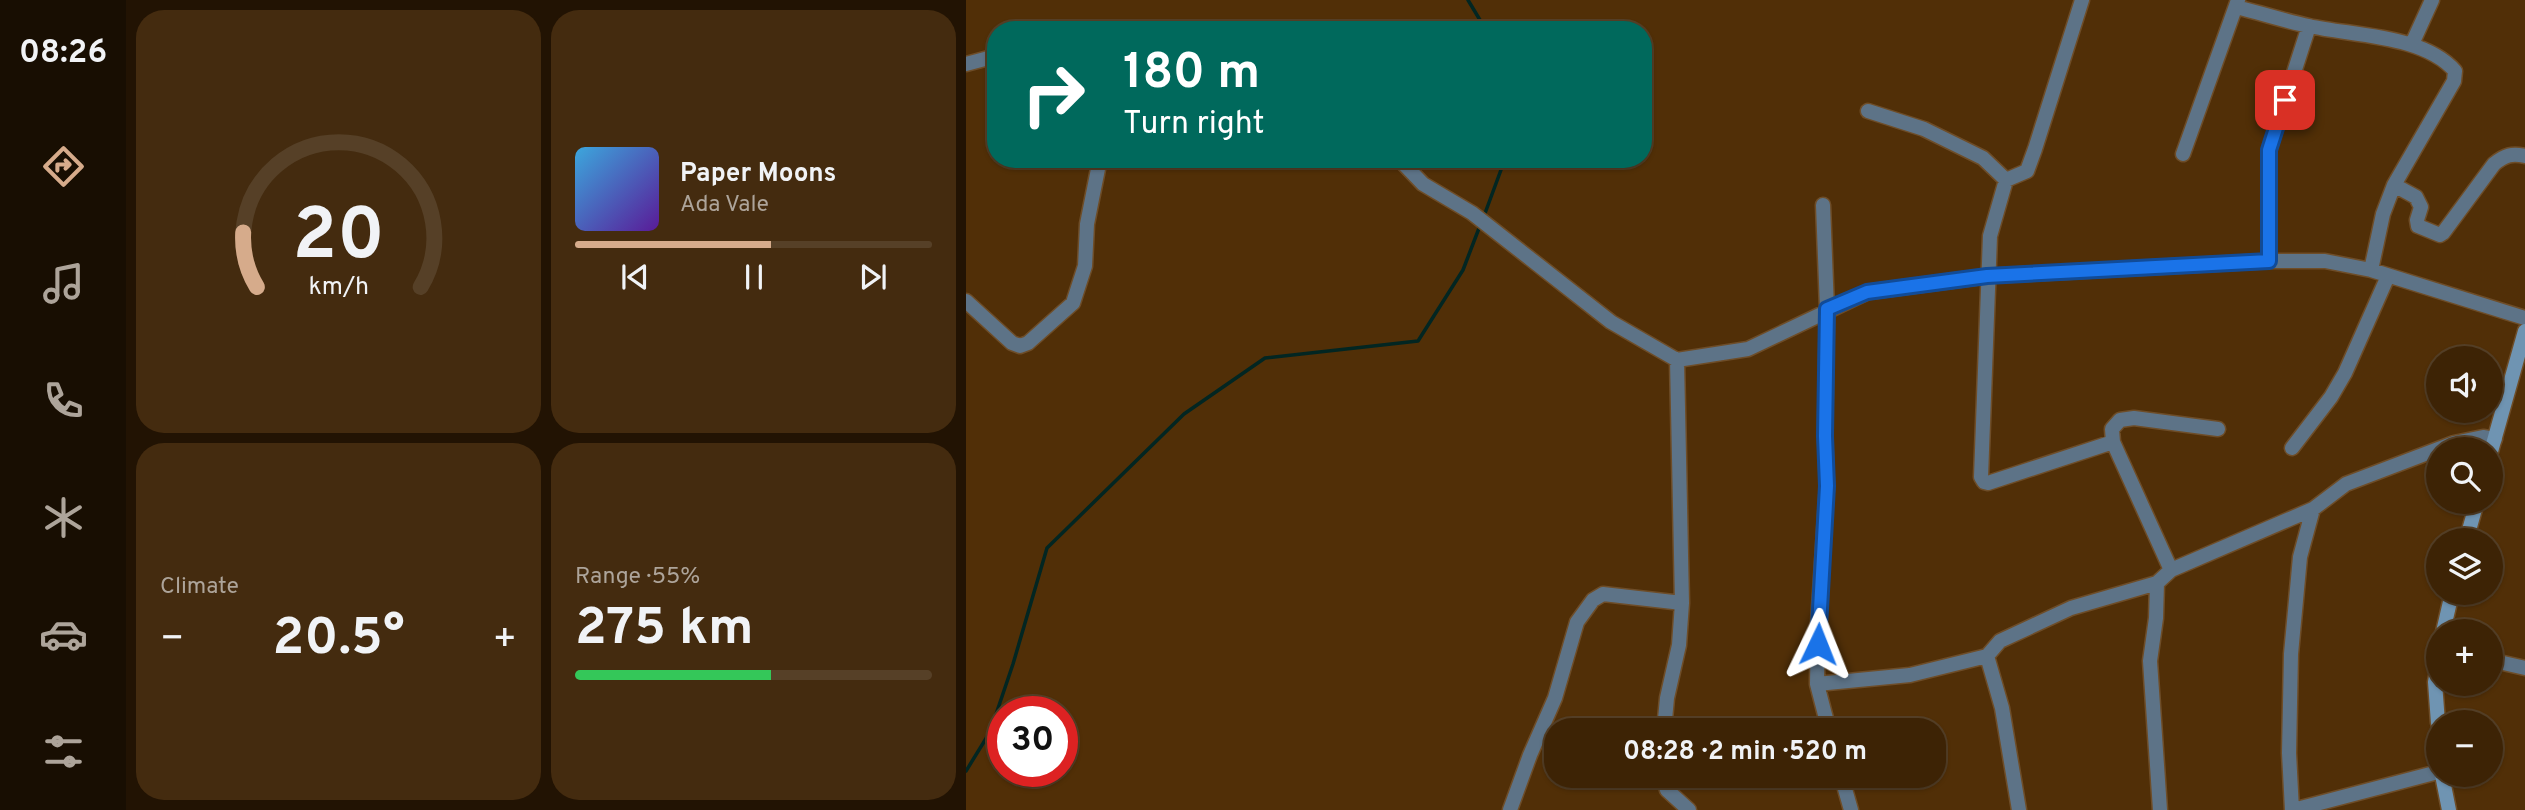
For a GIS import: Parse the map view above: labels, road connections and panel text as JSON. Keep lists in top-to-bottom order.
{
  "page": {
    "tabs": "08:26",
    "turn": ["180 m", "Turn right"],
    "song": ["Paper Moons", "Ada Vale"],
    "map_buttons": ["+", "−"],
    "tile": [
      "Climate",
      ["Range · 55%", "275 km"]
    ],
    "heat": ["−", "20.5°", "+"],
    "limit": "30",
    "trip": "08:28 · 2 min · 520 m",
    "gauge": ["20", "km/h"]
  }
}
